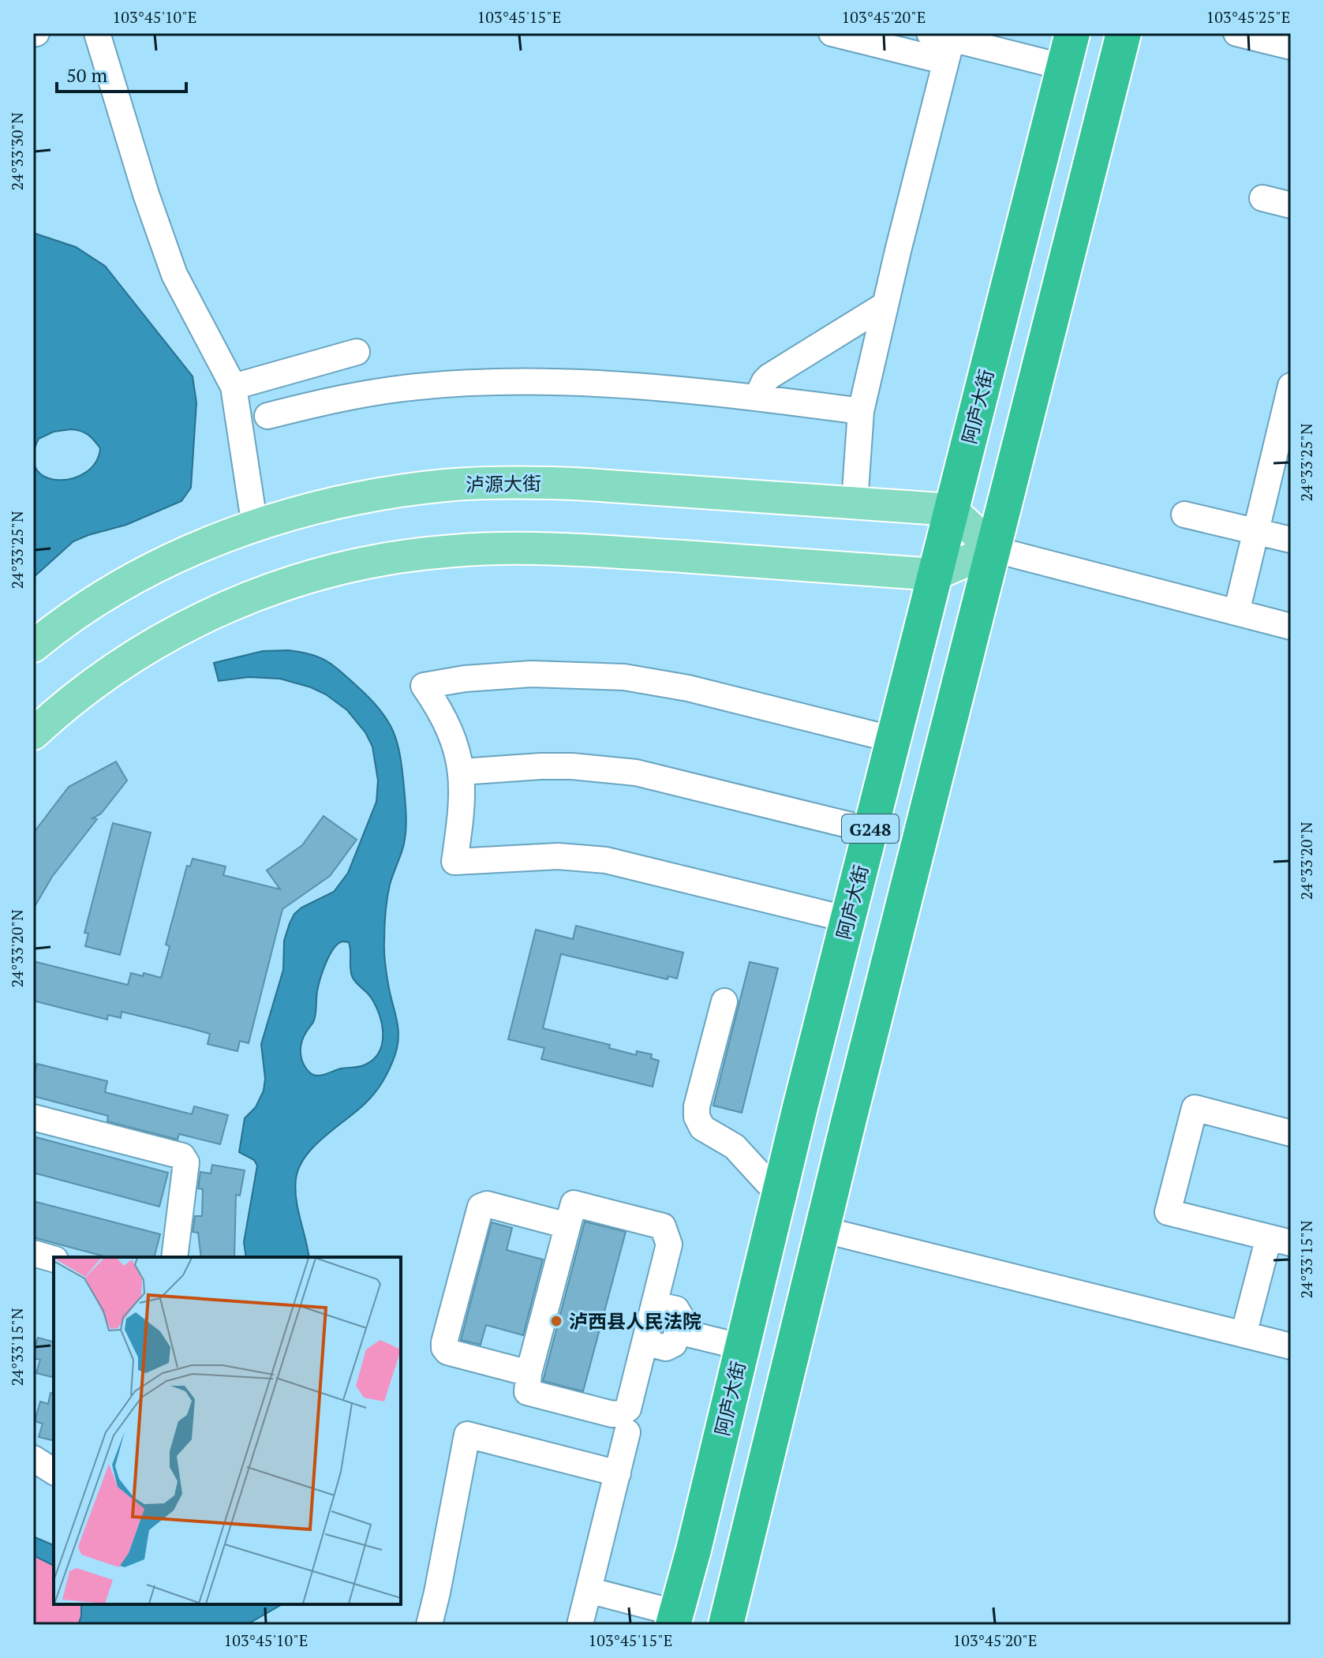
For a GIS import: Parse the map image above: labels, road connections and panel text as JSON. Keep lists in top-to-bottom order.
{
  "streets": {
    "highway": ["阿庐大街", "G248"],
    "main road": ["泸源大街"]
  },
  "crossings": [
    ["阿庐大街", "泸源大街"]
  ],
  "places": ["泸西县人民法院"],
  "scale_bar": "50 m",
  "coordinates": [
    "103°45'10\"E",
    "103°45'15\"E",
    "103°45'20\"E",
    "103°45'25\"E",
    "24°33'30\"N",
    "24°33'25\"N",
    "24°33'20\"N",
    "24°33'15\"N"
  ]
}
